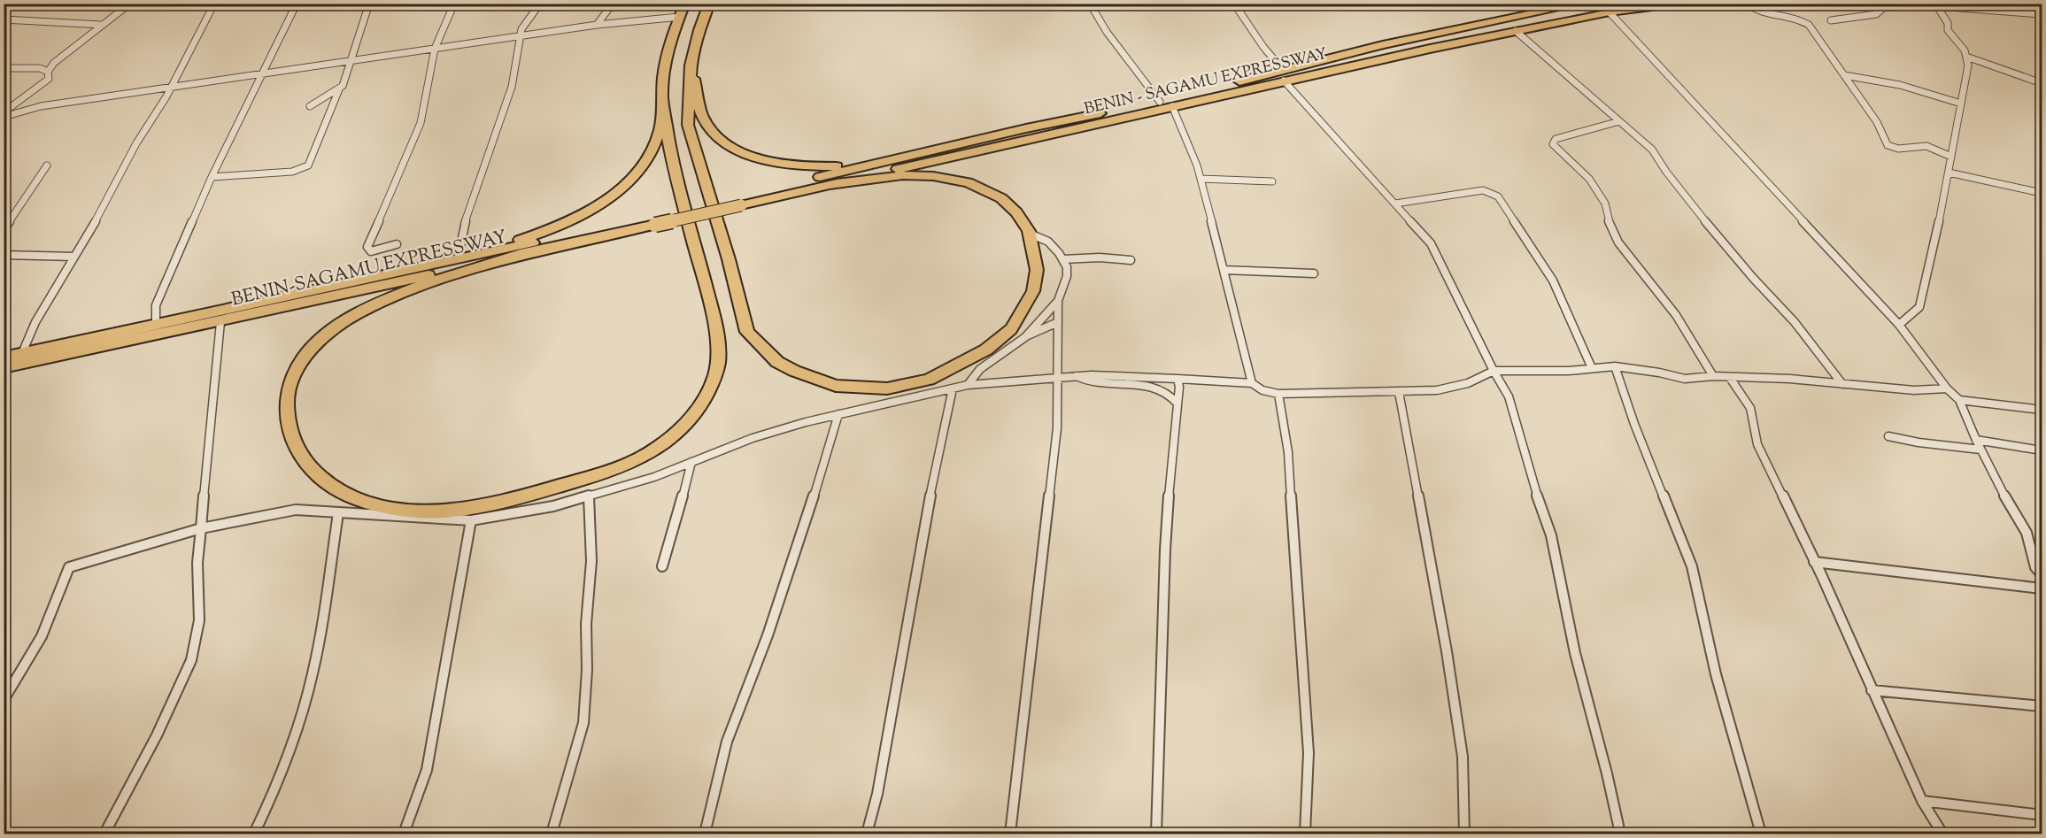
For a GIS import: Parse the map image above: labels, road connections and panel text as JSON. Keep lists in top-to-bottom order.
{
  "streets": {
    "highway": ["BENIN - SAGAMU EXPRESSWAY", "BENIN-SAGAMU EXPRESSWAY"]
  },
  "crossings": [
    ["BENIN - SAGAMU EXPRESSWAY", "BENIN-SAGAMU EXPRESSWAY"]
  ]
}
